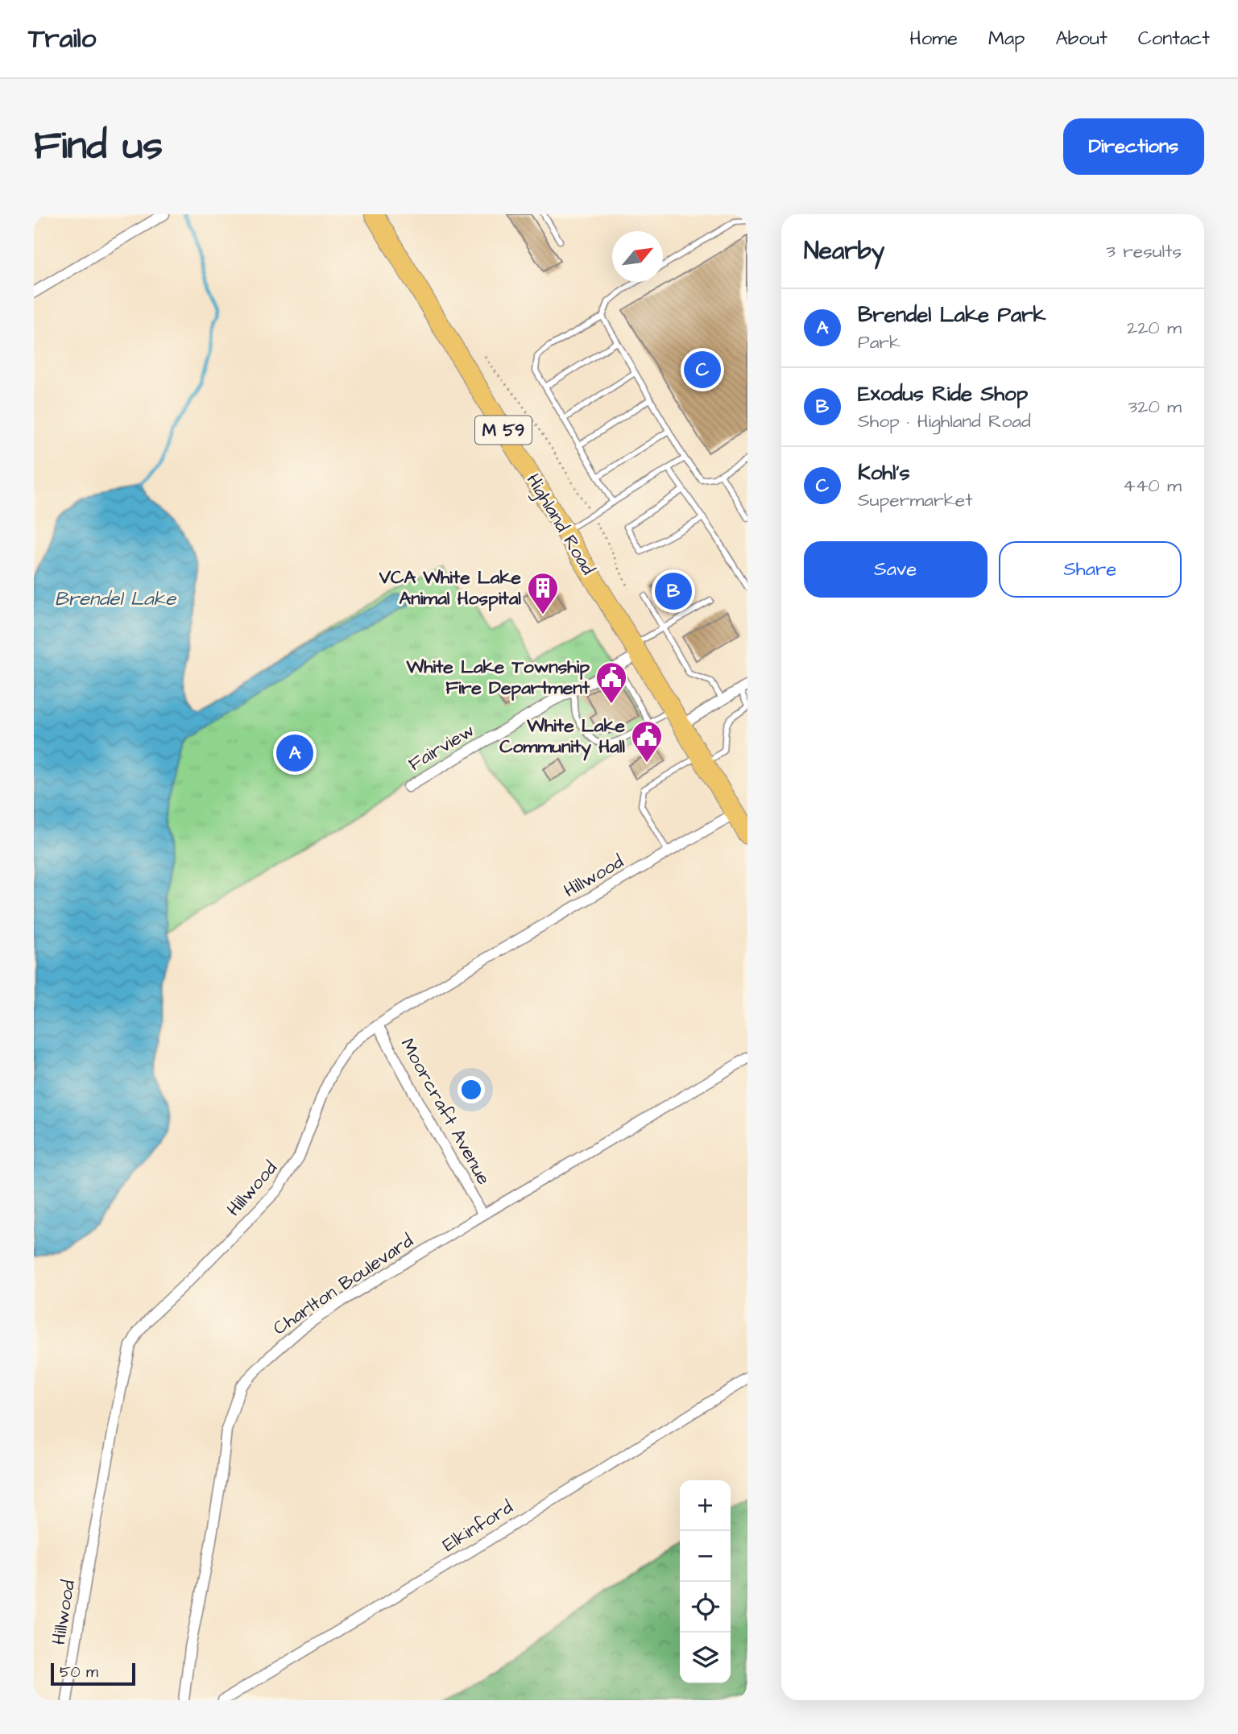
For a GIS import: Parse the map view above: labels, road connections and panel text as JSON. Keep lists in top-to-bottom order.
{
  "streets": {
    "highway": ["M 59", "Highland Road"],
    "street": [
      "Fairview",
      "Hillwood",
      "Moorcraft Avenue",
      "Charlton Boulevard",
      "Elkinford"
    ]
  },
  "crossings": [
    ["Highland Road", "Fairview"],
    ["Highland Road", "Hillwood"],
    ["Hillwood", "Moorcraft Avenue"],
    ["Moorcraft Avenue", "Charlton Boulevard"]
  ],
  "water": ["Brendel Lake"],
  "places": {
    "building": ["VCA White Lake Animal Hospital"],
    "public building": ["White Lake Township Fire Department", "White Lake Community Hall"]
  },
  "scale_bar": "50 m",
  "north": "top right",
  "page": {
    "header": "Trailo",
    "nav": [
      "Home",
      "Map",
      "About",
      "Contact"
    ],
    "buttons": [
      "Directions",
      ["Save", "Share"]
    ],
    "title": "Find us",
    "heading": ["Nearby", "3 results"],
    "list": [
      {
        "mark": "A",
        "name": "Brendel Lake Park",
        "note": "Park",
        "value": "220 m"
      },
      {
        "mark": "B",
        "name": "Exodus Ride Shop",
        "note": "Shop · Highland Road",
        "value": "320 m"
      },
      {
        "mark": "C",
        "name": "Kohl's",
        "note": "Supermarket",
        "value": "440 m"
      }
    ],
    "pins": ["C", "B", "A"],
    "map_buttons": ["+", "−"],
    "scale": "50 m"
  }
}
